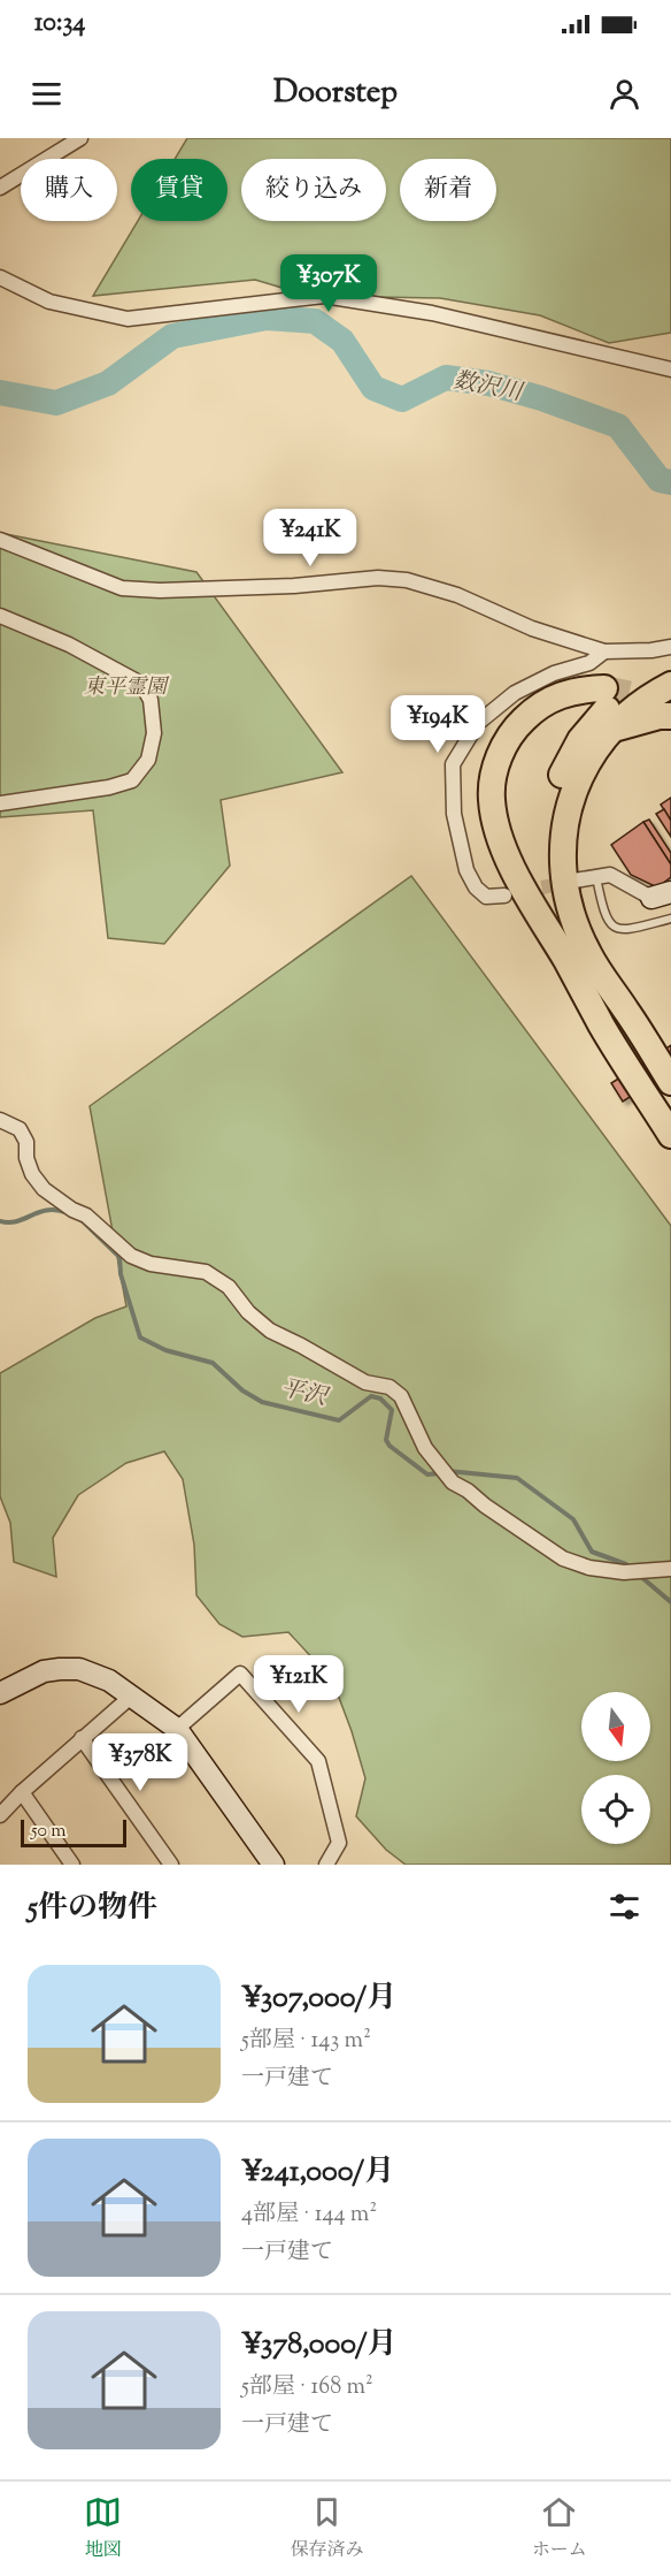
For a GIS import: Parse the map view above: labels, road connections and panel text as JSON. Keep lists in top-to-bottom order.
{
  "water": ["数沢川", "平沢"],
  "parks": ["東平霊園"],
  "scale_bar": "50 m",
  "north": "bottom",
  "page": {
    "status": "10:34",
    "header": "Doorstep",
    "chip": [
      "購入",
      "賃貸",
      "絞り込み",
      "新着"
    ],
    "price": [
      "¥307K",
      "¥241K",
      "¥194K",
      "¥121K",
      "¥378K"
    ],
    "scale": "50 m",
    "heading": "5件の物件",
    "list": [
      {
        "name": "¥307,000/月",
        "note": "5部屋 · 143 m² · 一戸建て"
      },
      {
        "name": "¥241,000/月",
        "note": "4部屋 · 144 m² · 一戸建て"
      },
      {
        "name": "¥378,000/月",
        "note": "5部屋 · 168 m² · 一戸建て"
      }
    ],
    "tabs": ["地図", "保存済み", "ホーム"]
  }
}
